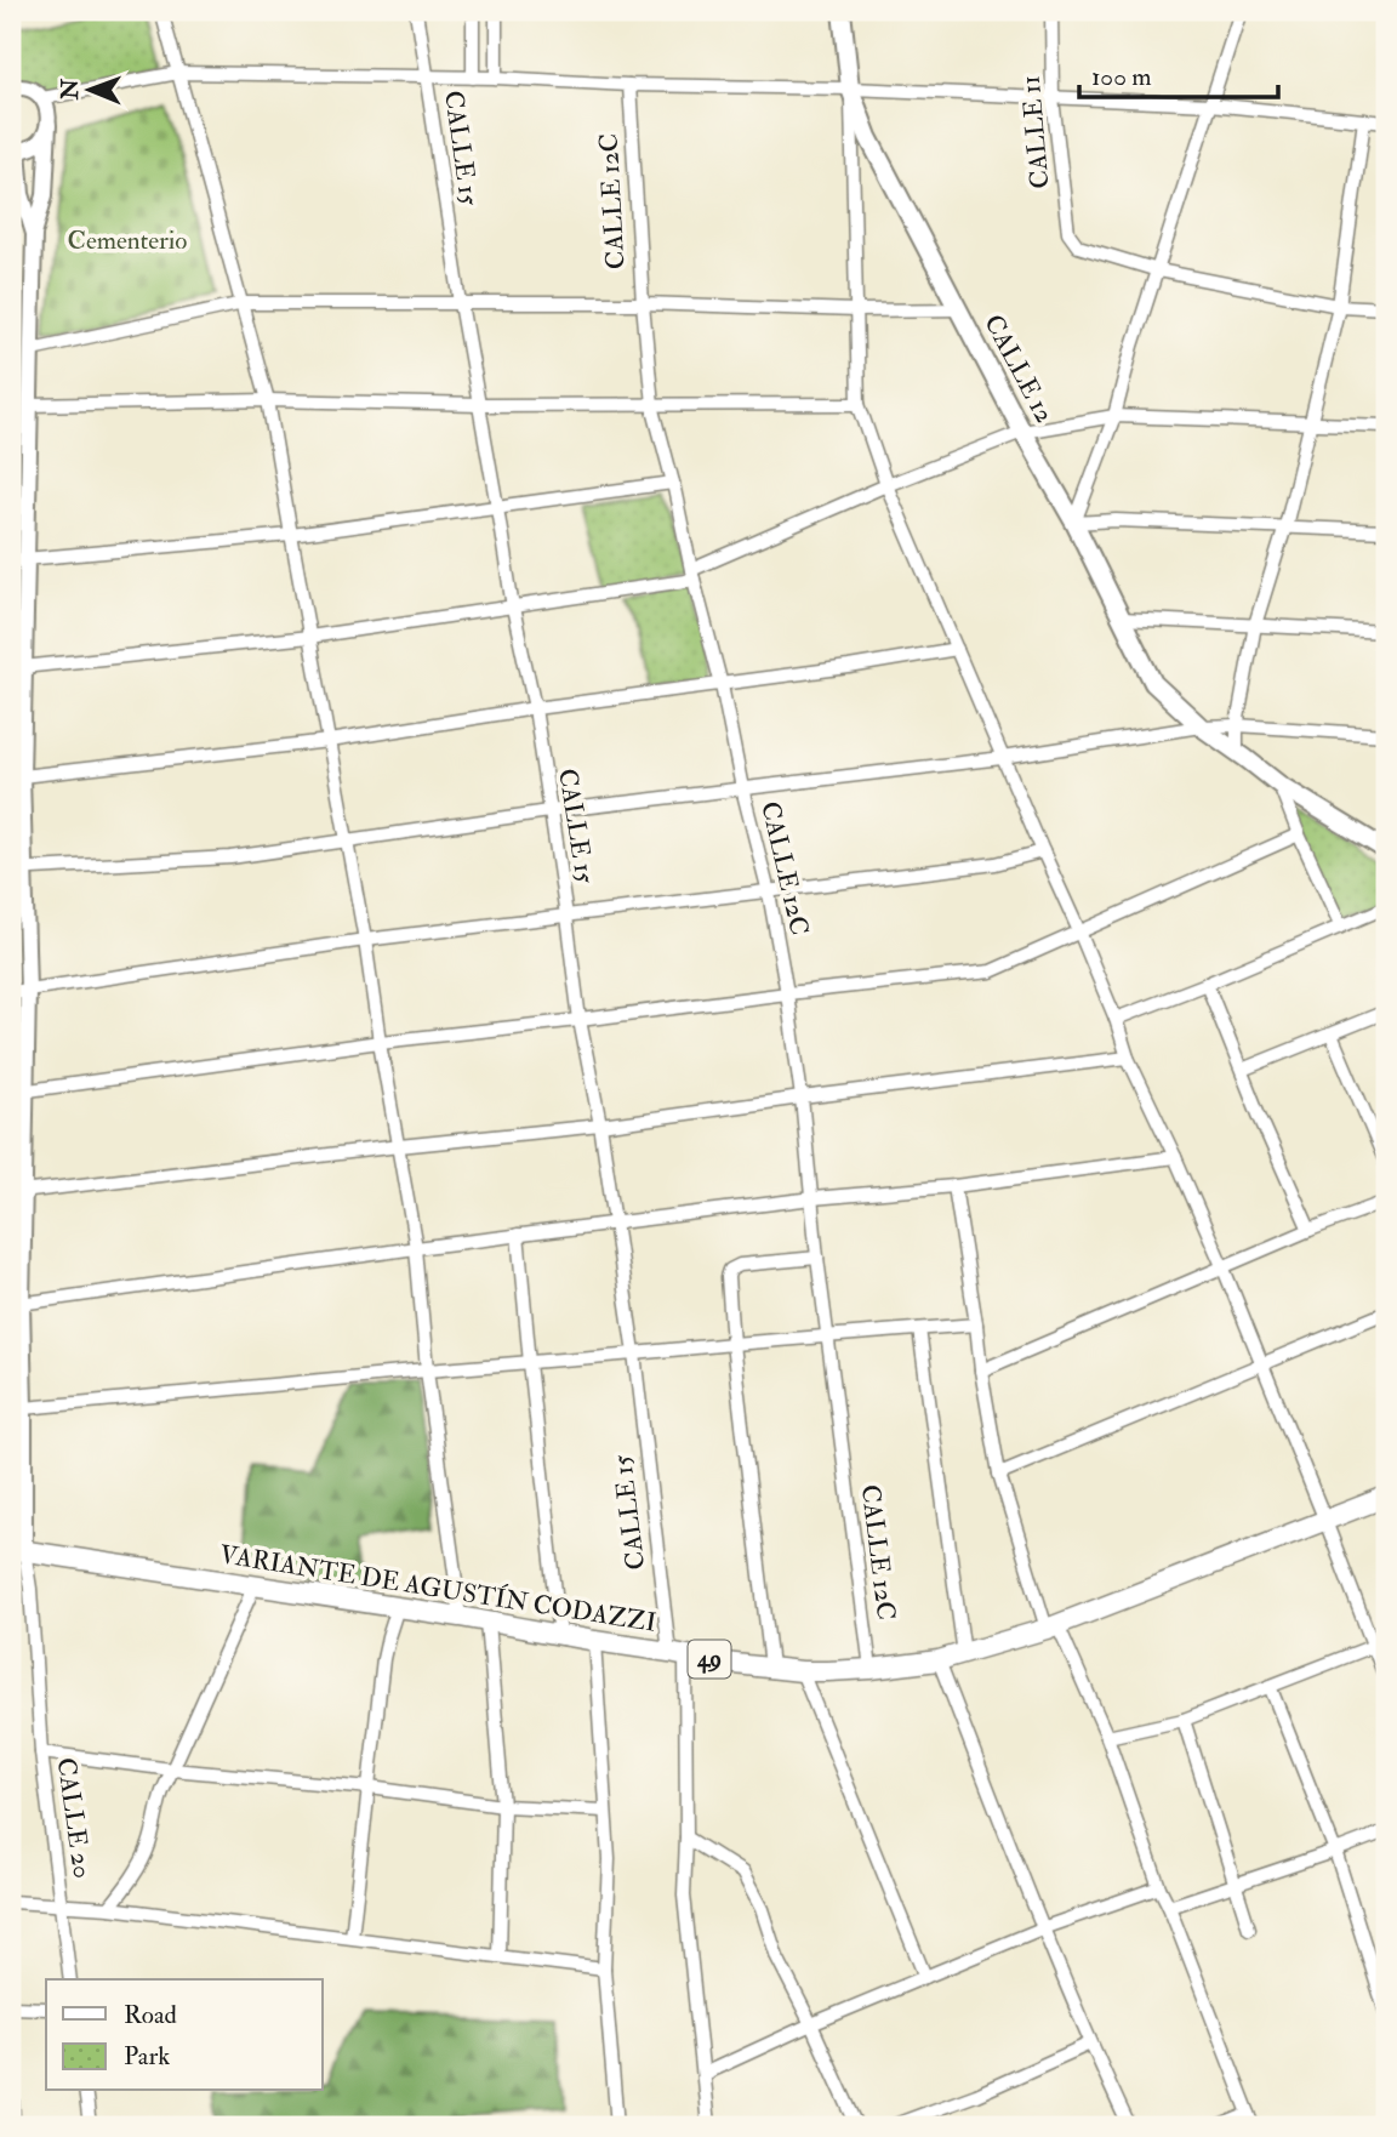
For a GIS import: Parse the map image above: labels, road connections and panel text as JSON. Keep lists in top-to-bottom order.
{
  "streets": {
    "main road": ["CALLE 12", "VARIANTE DE AGUSTÍN CODAZZI", "49"],
    "street": [
      "CALLE 11",
      "CALLE 15",
      "CALLE 12C",
      "CALLE 20"
    ]
  },
  "crossings": [
    ["CALLE 15", "VARIANTE DE AGUSTÍN CODAZZI"],
    ["CALLE 12C", "VARIANTE DE AGUSTÍN CODAZZI"],
    ["VARIANTE DE AGUSTÍN CODAZZI", "CALLE 20"]
  ],
  "parks": ["Cementerio"],
  "legend": ["Road", "Park"],
  "scale_bar": "100 m",
  "north": "left"
}
